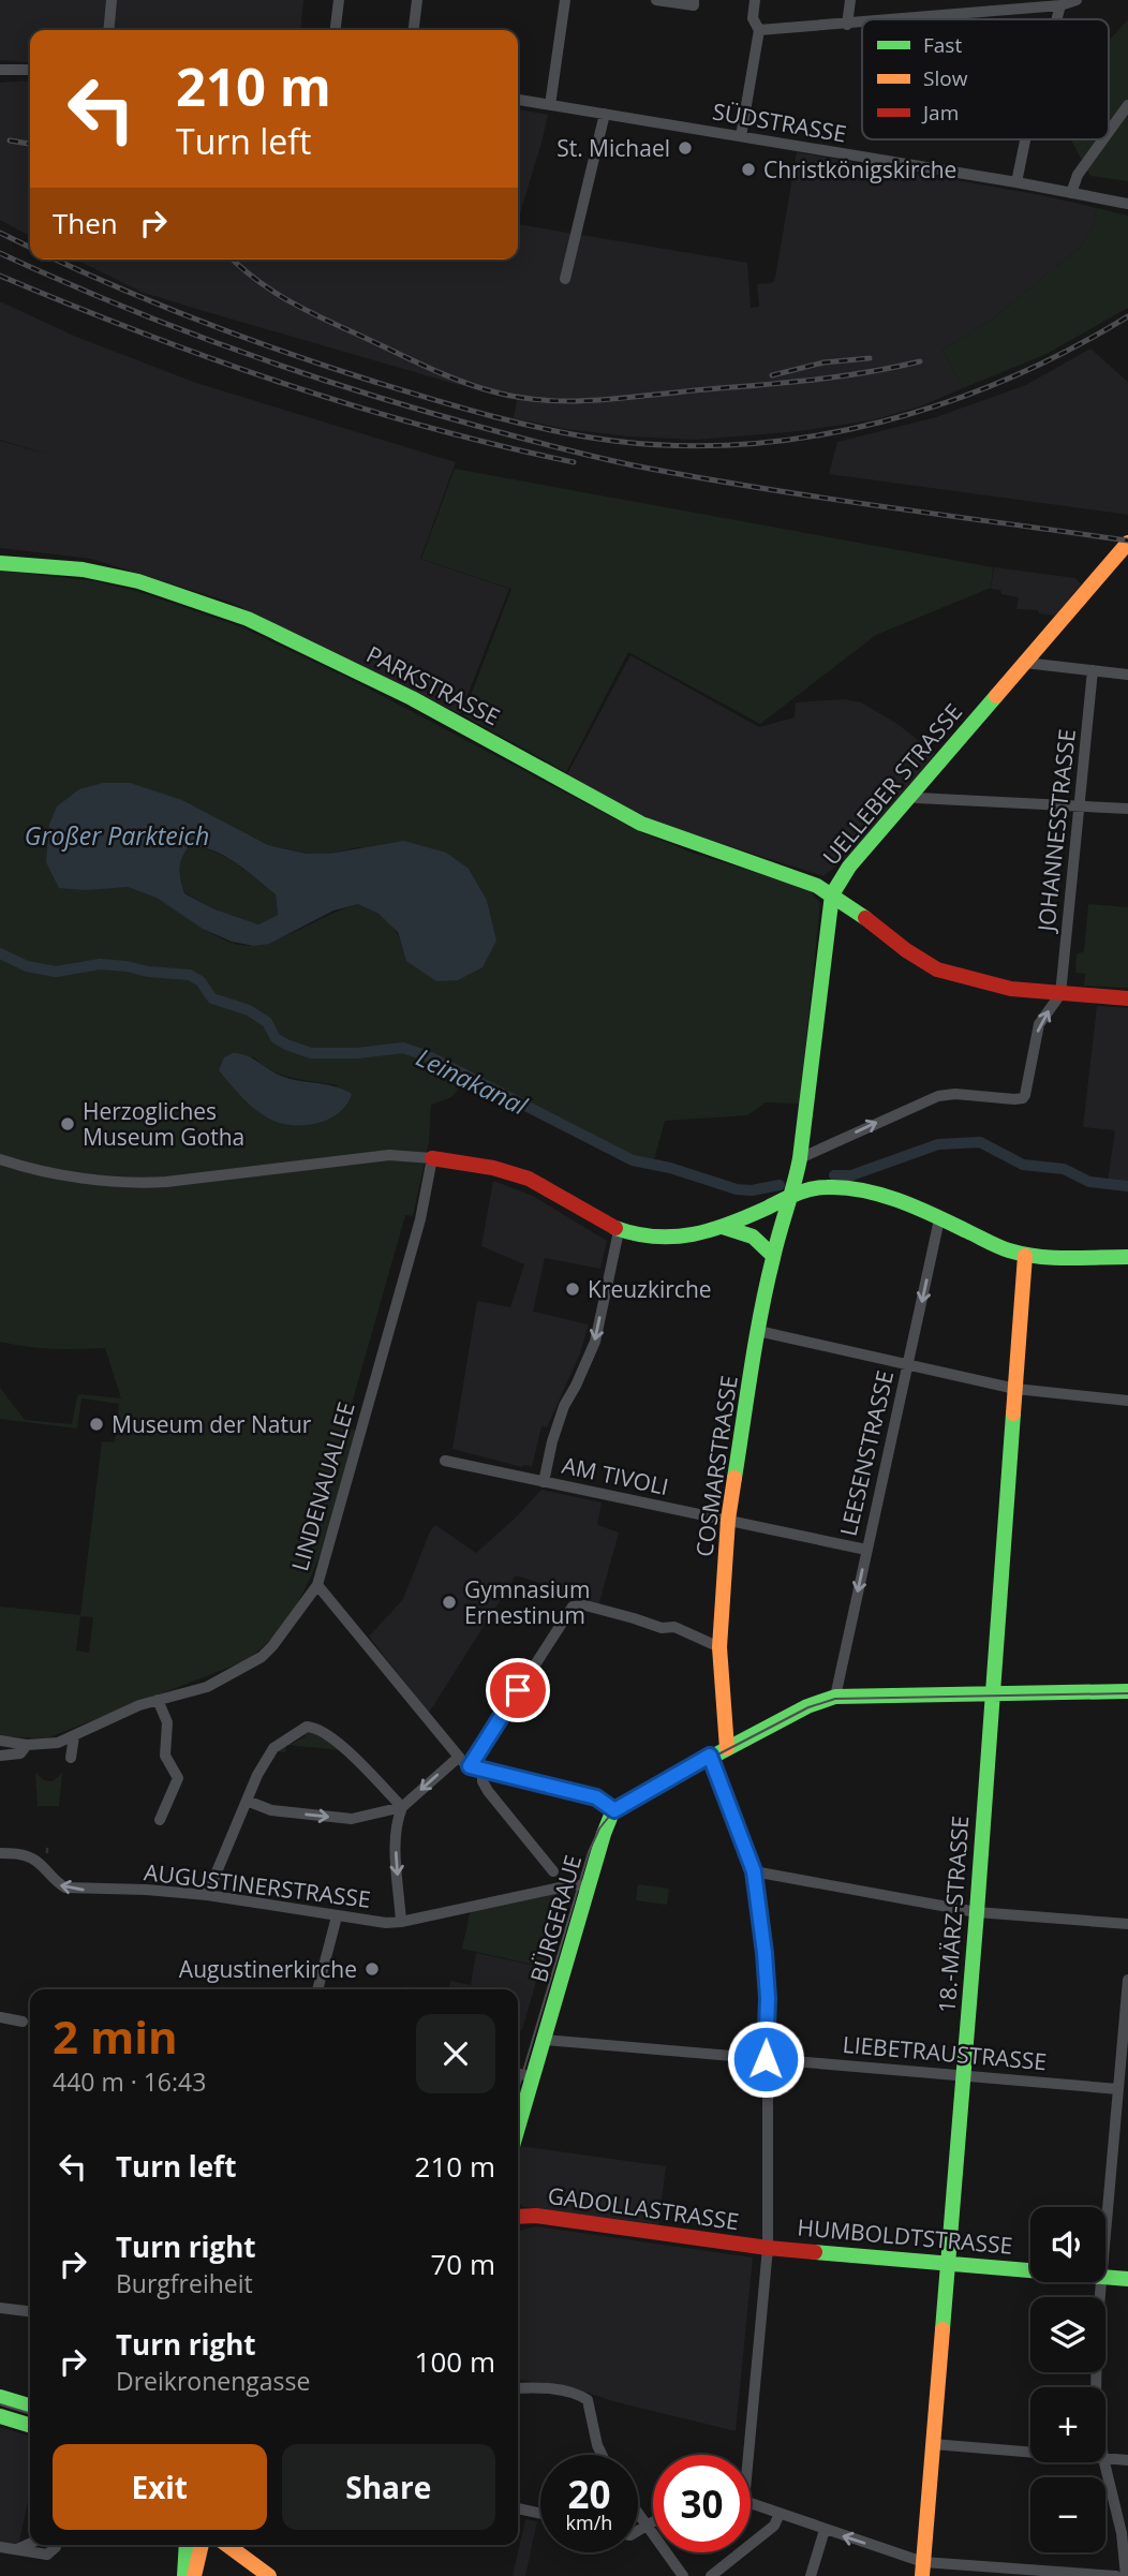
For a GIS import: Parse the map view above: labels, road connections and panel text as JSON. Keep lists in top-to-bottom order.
{
  "streets": {
    "street": [
      "SÜDSTRASSE",
      "PARKSTRASSE",
      "UELLEBER STRASSE",
      "JOHANNESSTRASSE",
      "LEESENSTRASSE",
      "COSMARSTRASSE",
      "AM TIVOLI",
      "LINDENAUALLEE",
      "AUGUSTINERSTRASSE",
      "18.-MÄRZ-STRASSE",
      "BÜRGERAUE",
      "LIEBETRAUSTRASSE",
      "GADOLLASTRASSE",
      "HUMBOLDTSTRASSE"
    ]
  },
  "crossings": [
    ["PARKSTRASSE", "UELLEBER STRASSE"],
    ["PARKSTRASSE", "JOHANNESSTRASSE"],
    ["UELLEBER STRASSE", "COSMARSTRASSE"],
    ["LEESENSTRASSE", "AM TIVOLI"],
    ["COSMARSTRASSE", "AM TIVOLI"],
    ["AUGUSTINERSTRASSE", "BÜRGERAUE"],
    ["18.-MÄRZ-STRASSE", "LIEBETRAUSTRASSE"],
    ["18.-MÄRZ-STRASSE", "HUMBOLDTSTRASSE"],
    ["BÜRGERAUE", "LIEBETRAUSTRASSE"],
    ["GADOLLASTRASSE", "HUMBOLDTSTRASSE"]
  ],
  "one_way": ["LEESENSTRASSE", "AUGUSTINERSTRASSE"],
  "water": ["Großer Parkteich", "Leinakanal"],
  "places": [
    "St. Michael",
    "Christkönigskirche",
    "Herzogliches Museum Gotha",
    "Kreuzkirche",
    "Museum der Natur",
    "Gymnasium Ernestinum",
    "Augustinerkirche"
  ],
  "legend": ["Fast", "Slow", "Jam"],
  "page": {
    "turn": ["210 m", "Turn left"],
    "then": "Then",
    "heading": ["2 min", "440 m · 16:43"],
    "list": [
      {
        "name": "Turn left",
        "value": "210 m"
      },
      {
        "name": "Turn right",
        "note": "Burgfreiheit",
        "value": "70 m"
      },
      {
        "name": "Turn right",
        "note": "Dreikronengasse",
        "value": "100 m"
      }
    ],
    "map_buttons": ["+", "−"],
    "buttons": ["Exit", "Share"],
    "speed": "20 km/h",
    "limit": "30"
  }
}
